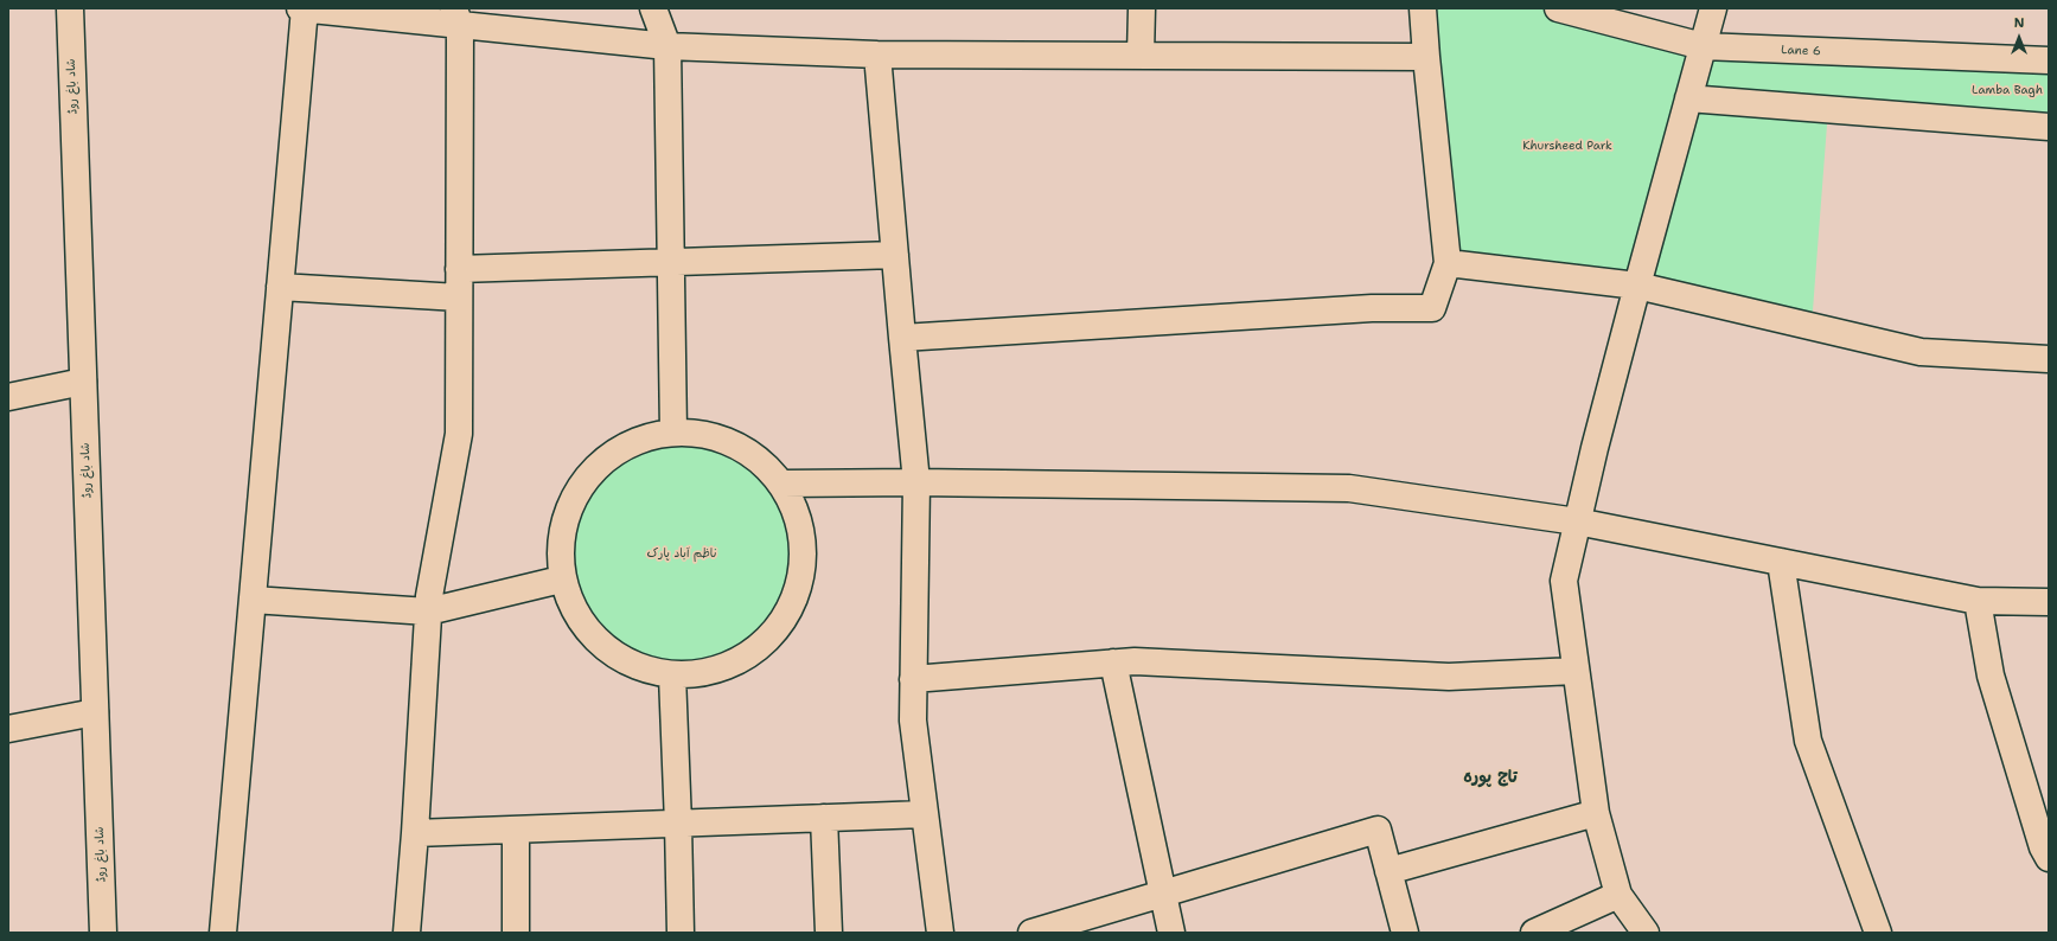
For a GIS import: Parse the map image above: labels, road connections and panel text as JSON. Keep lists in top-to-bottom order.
{
  "streets": {
    "street": ["Lane 6", "شاد باغ روڈ"]
  },
  "districts": ["تاج پورہ"],
  "parks": ["Lamba Bagh", "Khursheed Park", "ناظم آباد پارک"],
  "north": "top"
}
